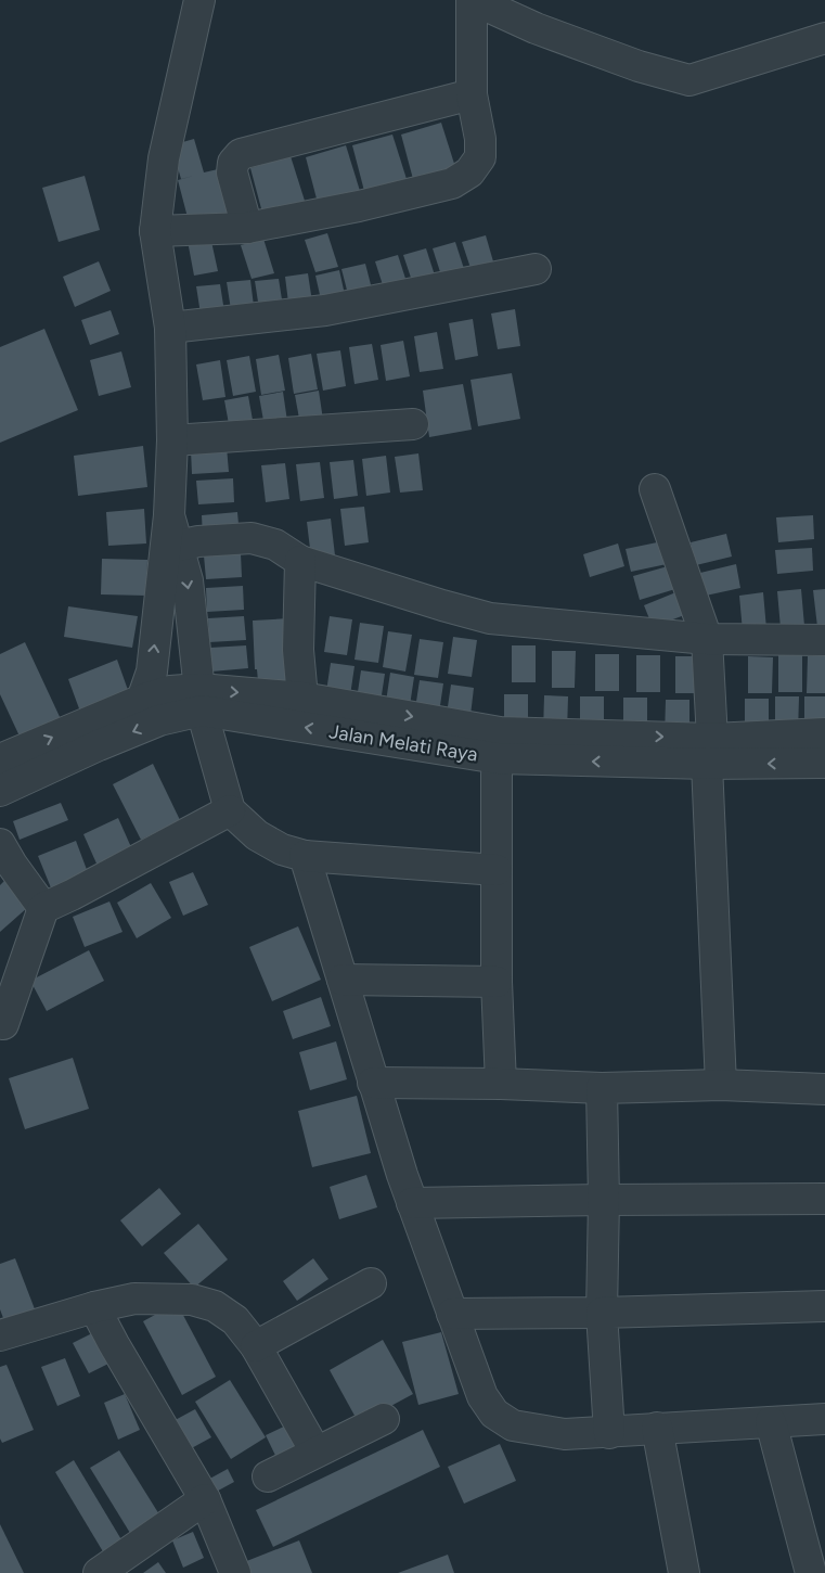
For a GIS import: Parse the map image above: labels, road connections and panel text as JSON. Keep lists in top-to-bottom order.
{
  "streets": {
    "street": ["Jalan Melati Raya"]
  }
}
